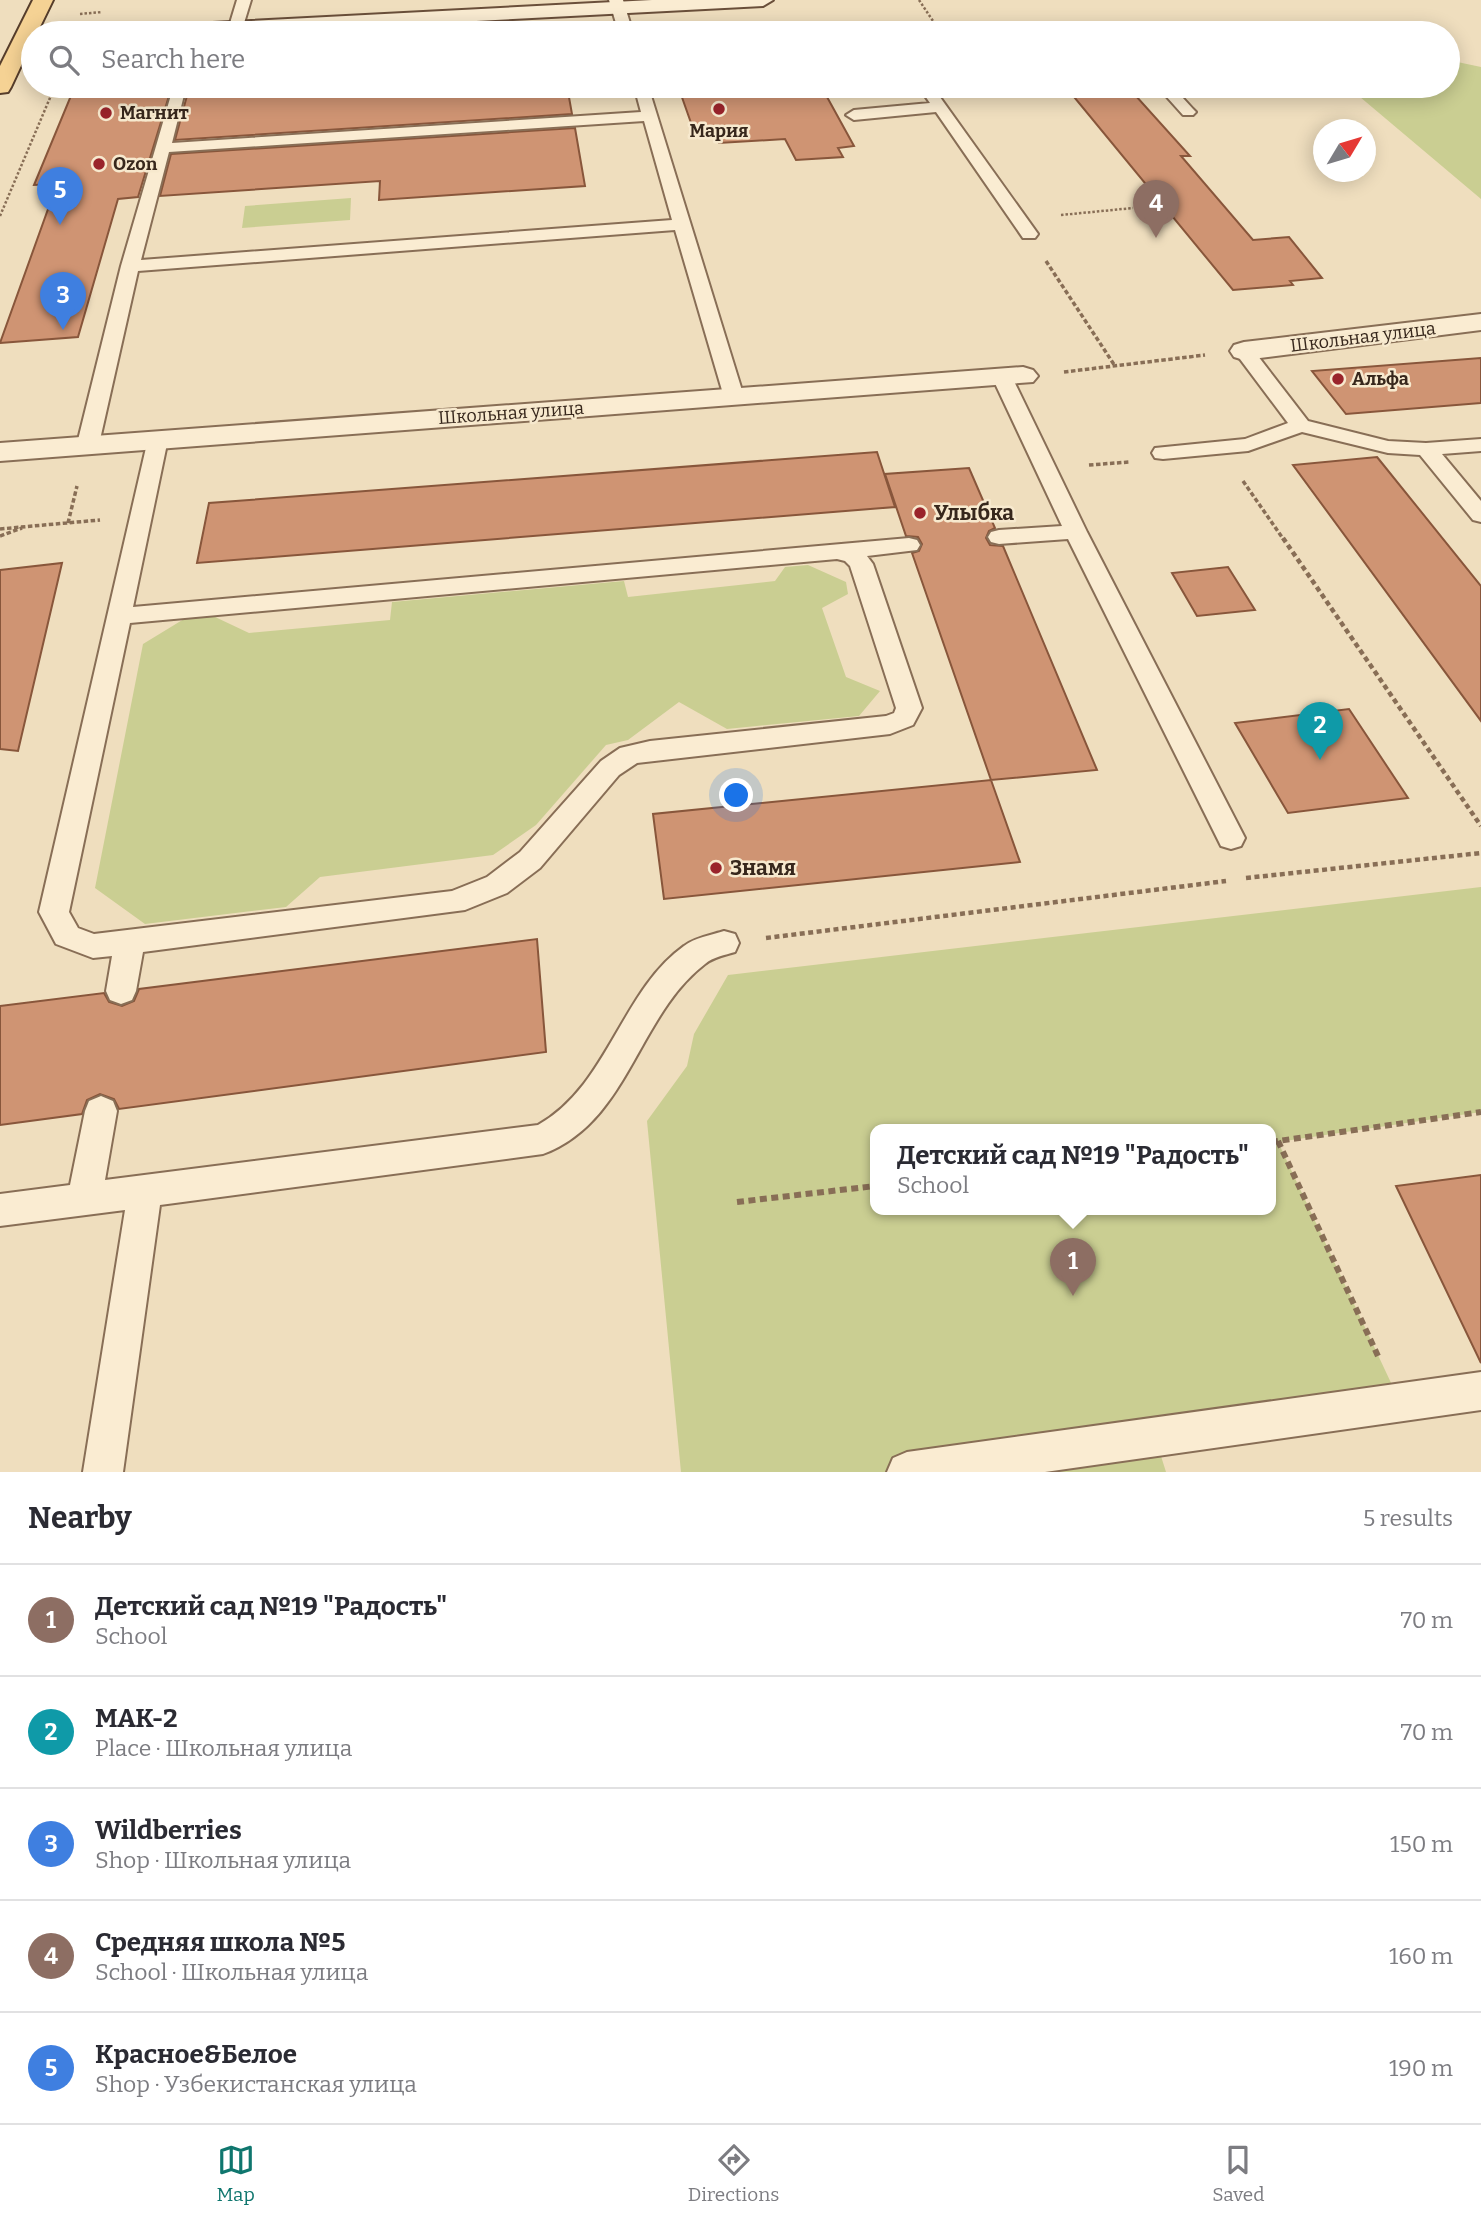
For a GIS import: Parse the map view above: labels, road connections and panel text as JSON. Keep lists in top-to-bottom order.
{
  "streets": {
    "street": ["Школьная улица"]
  },
  "places": [
    "Мария",
    "Магнит",
    "Ozon",
    "Альфа",
    "Улыбка",
    "Знамя"
  ],
  "north": "top right",
  "page": {
    "search": "Search here",
    "pins": [
      "5",
      "4",
      "3",
      "2",
      "1"
    ],
    "popup": ["Детский сад №19 \"Радость\"", "School"],
    "heading": ["Nearby", "5 results"],
    "list": [
      {
        "mark": "1",
        "name": "Детский сад №19 \"Радость\"",
        "note": "School",
        "value": "70 m"
      },
      {
        "mark": "2",
        "name": "МАК-2",
        "note": "Place · Школьная улица",
        "value": "70 m"
      },
      {
        "mark": "3",
        "name": "Wildberries",
        "note": "Shop · Школьная улица",
        "value": "150 m"
      },
      {
        "mark": "4",
        "name": "Средняя школа №5",
        "note": "School · Школьная улица",
        "value": "160 m"
      },
      {
        "mark": "5",
        "name": "Красное&Белое",
        "note": "Shop · Узбекистанская улица",
        "value": "190 m"
      }
    ],
    "nav": ["Map", "Directions", "Saved"]
  }
}
